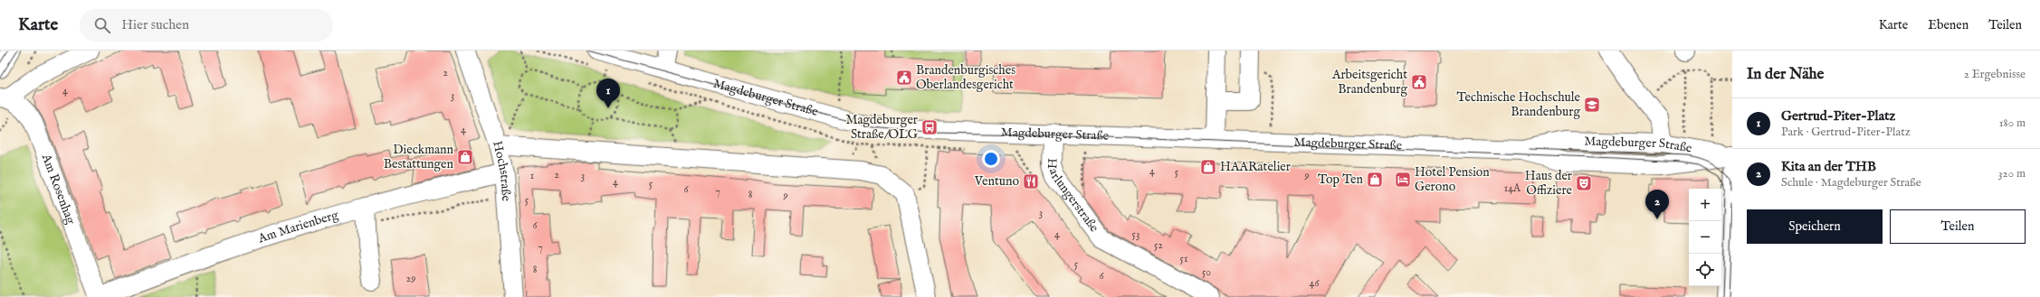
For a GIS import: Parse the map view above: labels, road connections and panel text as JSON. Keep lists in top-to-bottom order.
{
  "streets": {
    "street": [
      "Magdeburger Straße",
      "Hochstraße",
      "Am Rosenhag",
      "Harlungerstraße",
      "Am Marienberg"
    ]
  },
  "crossings": [
    ["Magdeburger Straße", "Harlungerstraße"],
    ["Hochstraße", "Am Marienberg"],
    ["Am Rosenhag", "Am Marienberg"]
  ],
  "places": {
    "public building": ["Brandenburgisches Oberlandesgericht", "Arbeitsgericht Brandenburg"],
    "school or university": ["Technische Hochschule Brandenburg"],
    "bus stop": ["Magdeburger Straße/OLG"],
    "shop": ["Dieckmann Bestattungen", "HAARatelier", "Top Ten"],
    "hotel": ["Hotel Pension Gerono"],
    "restaurant": ["Ventuno"],
    "theatre": ["Haus der Offiziere"]
  },
  "house_numbers": [
    "2",
    "4",
    "3",
    "4",
    "4",
    "5",
    "2",
    "1",
    "3",
    "9",
    "4",
    "5",
    "14A",
    "6",
    "7",
    "8",
    "9",
    "5",
    "3",
    "6",
    "4",
    "53",
    "52",
    "7",
    "51",
    "5",
    "8",
    "50",
    "6",
    "29",
    "46"
  ],
  "page": {
    "header": "Karte",
    "search": "Hier suchen",
    "nav": ["Karte", "Ebenen", "Teilen"],
    "heading": ["In der Nähe", "2 Ergebnisse"],
    "pins": ["1", "2"],
    "list": [
      {
        "mark": "1",
        "name": "Gertrud-Piter-Platz",
        "note": "Park · Gertrud-Piter-Platz",
        "value": "180 m"
      },
      {
        "mark": "2",
        "name": "Kita an der THB",
        "note": "Schule · Magdeburger Straße",
        "value": "320 m"
      }
    ],
    "map_buttons": ["+", "−"],
    "buttons": ["Speichern", "Teilen"]
  }
}
